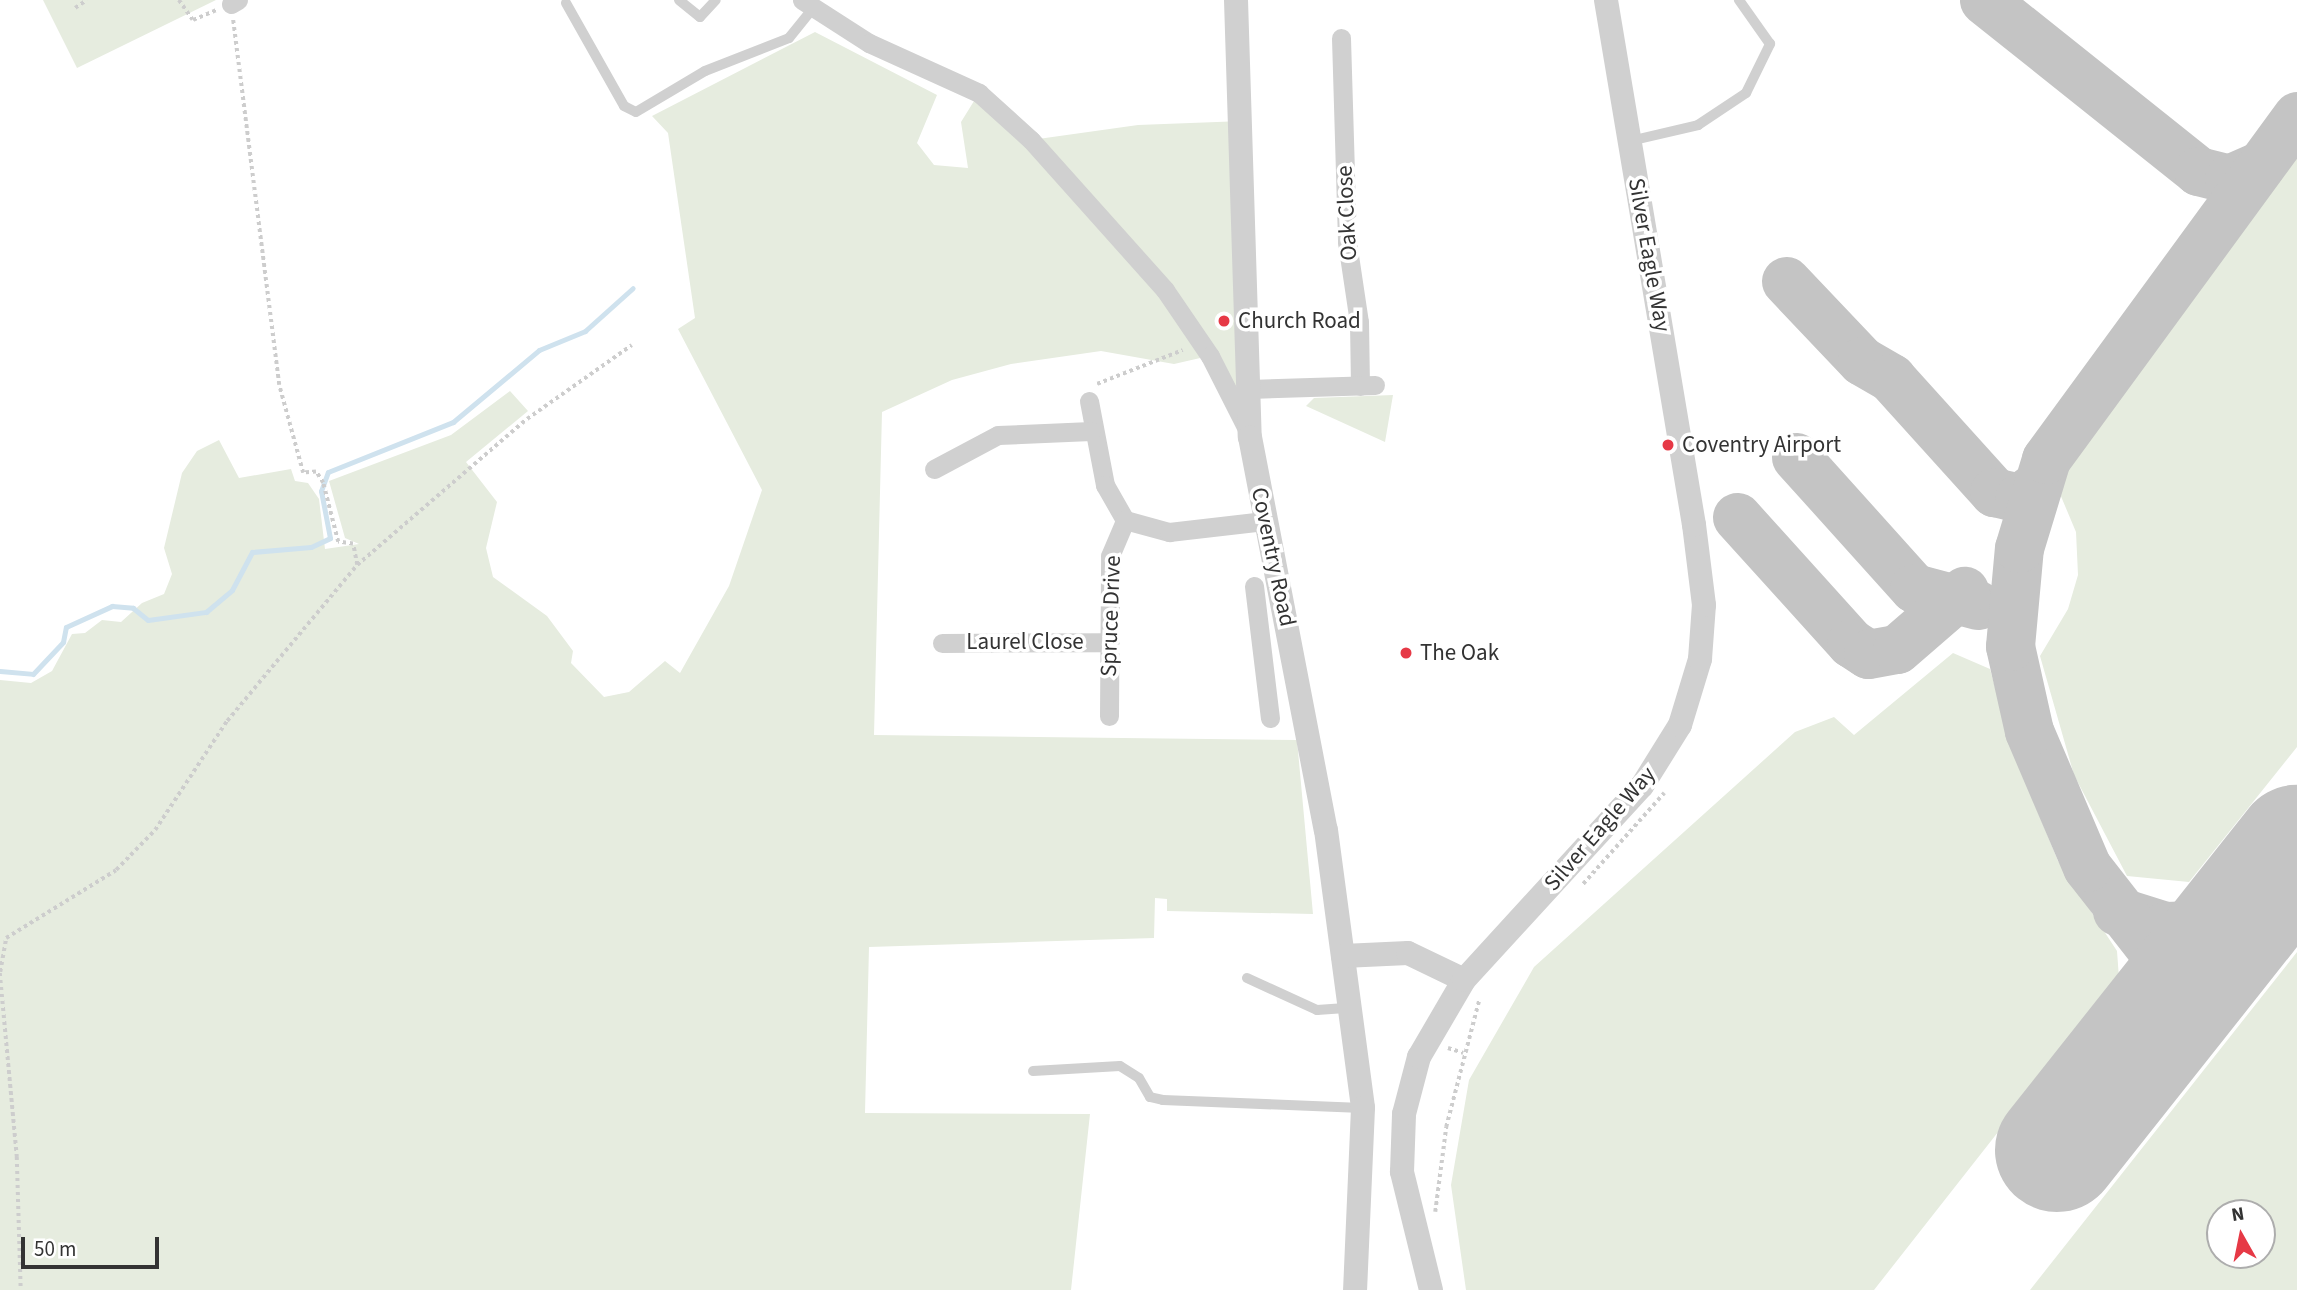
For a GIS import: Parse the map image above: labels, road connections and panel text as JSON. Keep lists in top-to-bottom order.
{
  "streets": {
    "street": [
      "Oak Close",
      "Silver Eagle Way",
      "Coventry Road",
      "Spruce Drive",
      "Laurel Close"
    ]
  },
  "crossings": [
    ["Oak Close", "Coventry Road"],
    ["Spruce Drive", "Laurel Close"]
  ],
  "places": ["Church Road", "Coventry Airport", "The Oak"],
  "scale_bar": "50 m",
  "north": "top"
}
